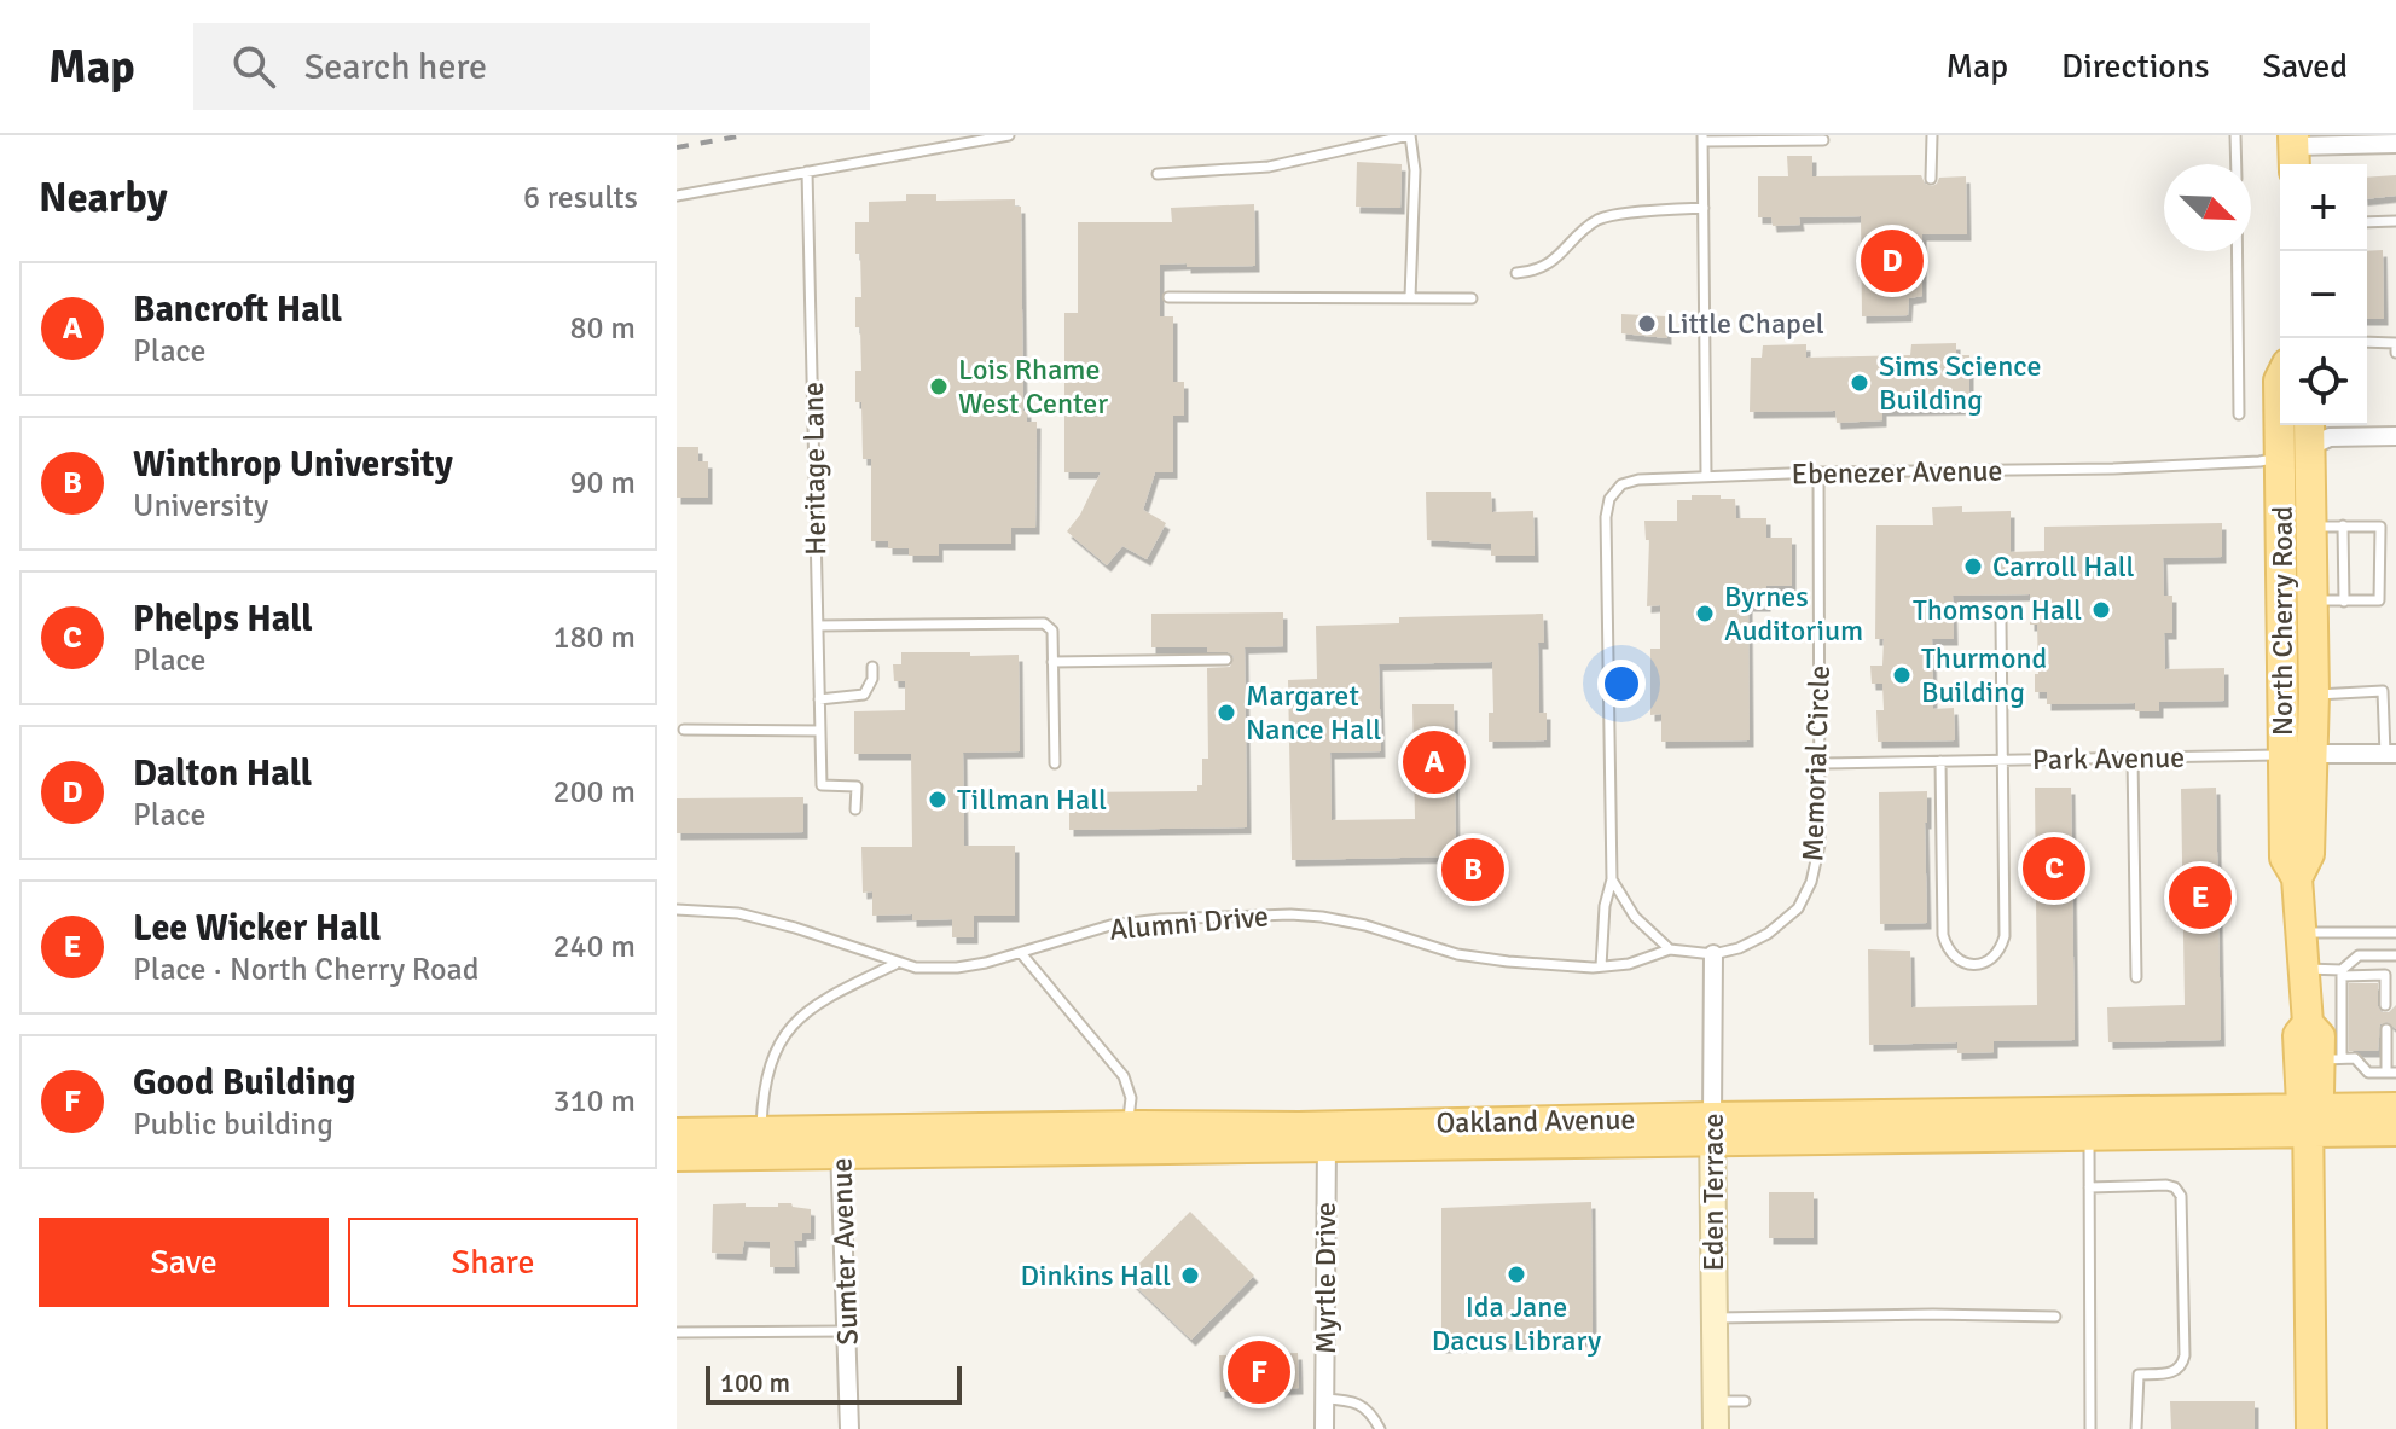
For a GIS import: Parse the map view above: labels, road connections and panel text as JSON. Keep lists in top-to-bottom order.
{
  "streets": {
    "main road": ["North Cherry Road", "Oakland Avenue"],
    "street": [
      "Park Avenue",
      "Eden Terrace",
      "Sumter Avenue",
      "Myrtle Drive"
    ],
    "lane": [
      "Heritage Lane",
      "Ebenezer Avenue",
      "Memorial Circle",
      "Alumni Drive"
    ]
  },
  "crossings": [
    ["Ebenezer Avenue", "North Cherry Road"],
    ["Ebenezer Avenue", "Memorial Circle"],
    ["North Cherry Road", "Park Avenue"],
    ["North Cherry Road", "Oakland Avenue"],
    ["Park Avenue", "Memorial Circle"],
    ["Memorial Circle", "Alumni Drive"],
    ["Memorial Circle", "Eden Terrace"],
    ["Oakland Avenue", "Eden Terrace"],
    ["Oakland Avenue", "Sumter Avenue"],
    ["Oakland Avenue", "Myrtle Drive"]
  ],
  "places": [
    "Little Chapel",
    "Sims Science Building",
    "Lois Rhame West Center",
    "Carroll Hall",
    "Thomson Hall",
    "Byrnes Auditorium",
    "Thurmond Building",
    "Margaret Nance Hall",
    "Tillman Hall",
    "Ida Jane Dacus Library",
    "Dinkins Hall"
  ],
  "scale_bar": "100 m",
  "north": "bottom right",
  "page": {
    "header": "Map",
    "search": "Search here",
    "nav": ["Map", "Directions", "Saved"],
    "heading": ["Nearby", "6 results"],
    "map_buttons": ["+", "−"],
    "pins": [
      "D",
      "A",
      "C",
      "B",
      "E",
      "F"
    ],
    "list": [
      {
        "mark": "A",
        "name": "Bancroft Hall",
        "note": "Place",
        "value": "80 m"
      },
      {
        "mark": "B",
        "name": "Winthrop University",
        "note": "University",
        "value": "90 m"
      },
      {
        "mark": "C",
        "name": "Phelps Hall",
        "note": "Place",
        "value": "180 m"
      },
      {
        "mark": "D",
        "name": "Dalton Hall",
        "note": "Place",
        "value": "200 m"
      },
      {
        "mark": "E",
        "name": "Lee Wicker Hall",
        "note": "Place · North Cherry Road",
        "value": "240 m"
      },
      {
        "mark": "F",
        "name": "Good Building",
        "note": "Public building",
        "value": "310 m"
      }
    ],
    "buttons": ["Save", "Share"],
    "scale": "100 m"
  }
}
